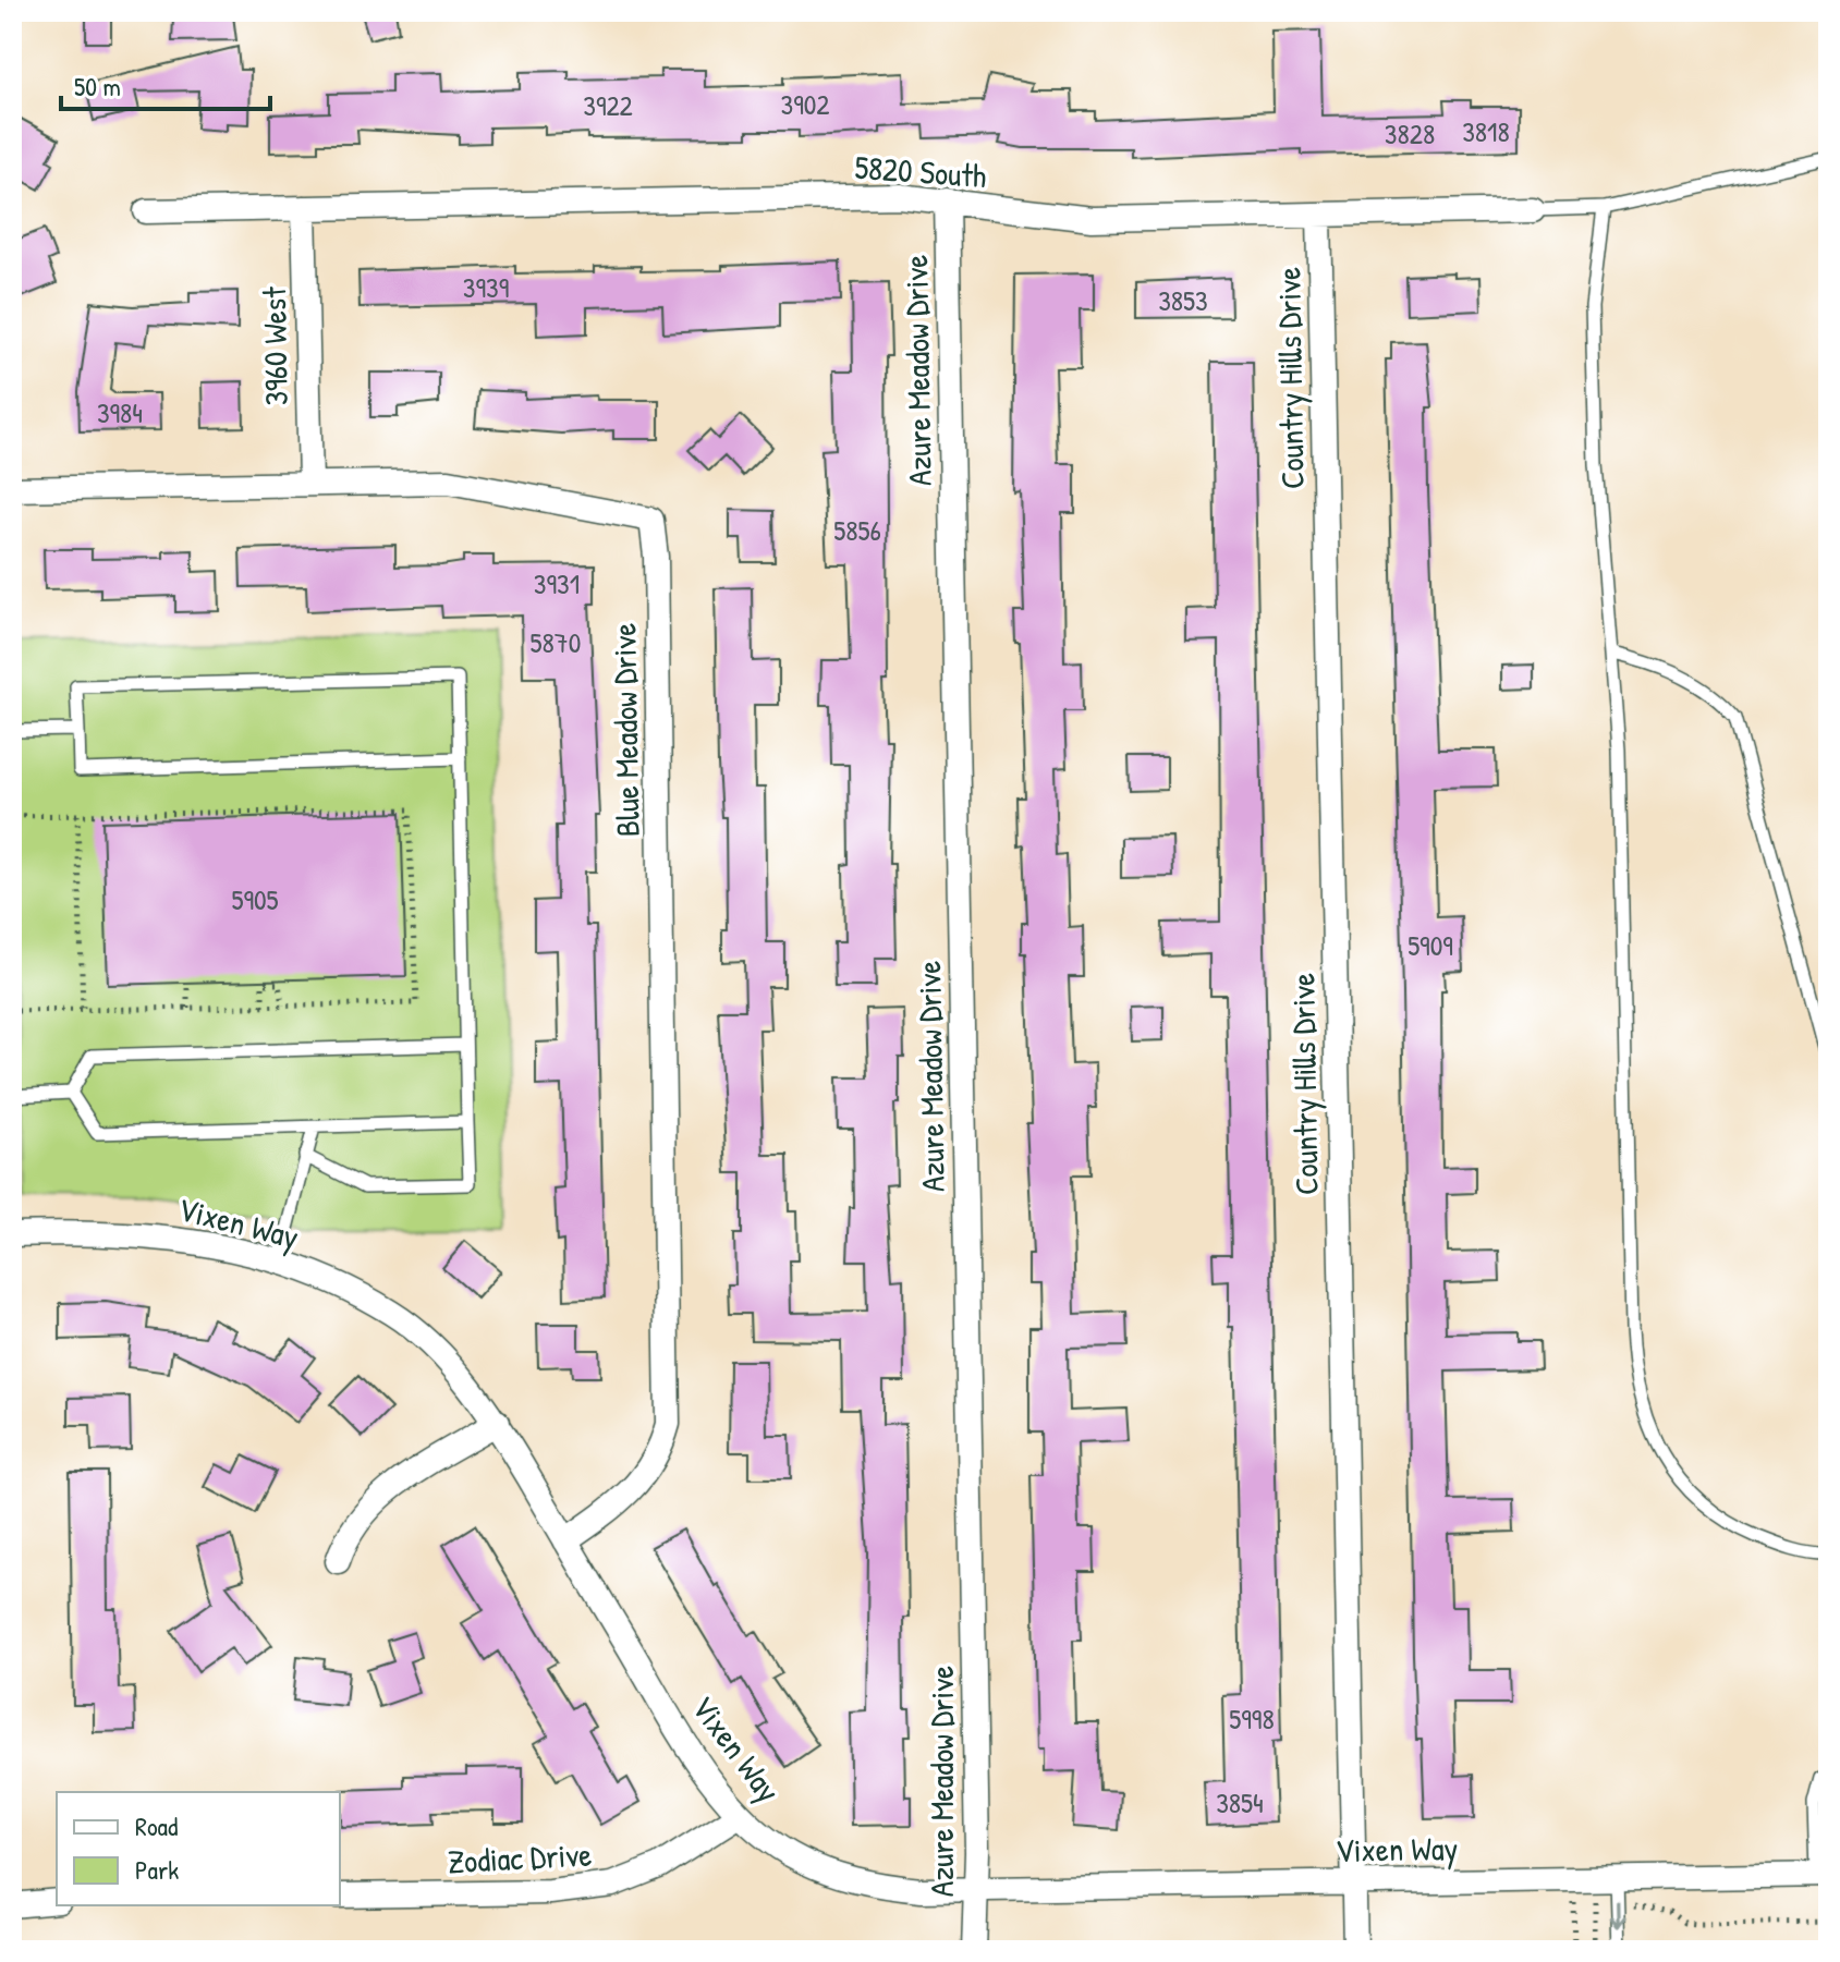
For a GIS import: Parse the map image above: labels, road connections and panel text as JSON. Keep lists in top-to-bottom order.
{
  "streets": {
    "street": [
      "5820 South",
      "3960 West",
      "Azure Meadow Drive",
      "Country Hills Drive",
      "Blue Meadow Drive",
      "Vixen Way",
      "Zodiac Drive"
    ]
  },
  "crossings": [
    ["5820 South", "3960 West"],
    ["5820 South", "Azure Meadow Drive"],
    ["5820 South", "Country Hills Drive"],
    ["3960 West", "Blue Meadow Drive"],
    ["Azure Meadow Drive", "Vixen Way"],
    ["Country Hills Drive", "Vixen Way"],
    ["Blue Meadow Drive", "Vixen Way"],
    ["Vixen Way", "Zodiac Drive"]
  ],
  "house_numbers": [
    "3902",
    "3922",
    "3818",
    "3828",
    "3939",
    "3853",
    "3984",
    "5856",
    "3931",
    "5870",
    "5905",
    "5909",
    "5998",
    "3854"
  ],
  "legend": ["Road", "Park"],
  "scale_bar": "50 m"
}
